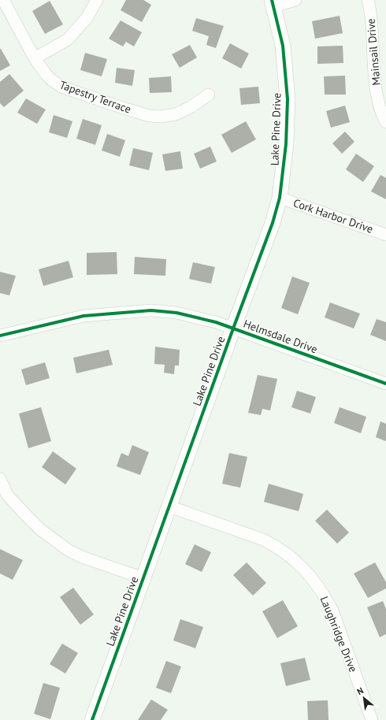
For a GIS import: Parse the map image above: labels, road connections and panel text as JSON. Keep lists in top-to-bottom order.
{
  "streets": {
    "street": [
      "Mainsail Drive",
      "Tapestry Terrace",
      "Lake Pine Drive",
      "Cork Harbor Drive",
      "Helmsdale Drive",
      "Laughridge Drive"
    ]
  },
  "crossings": [
    ["Lake Pine Drive", "Cork Harbor Drive"],
    ["Lake Pine Drive", "Helmsdale Drive"],
    ["Lake Pine Drive", "Laughridge Drive"]
  ],
  "north": "top left"
}
